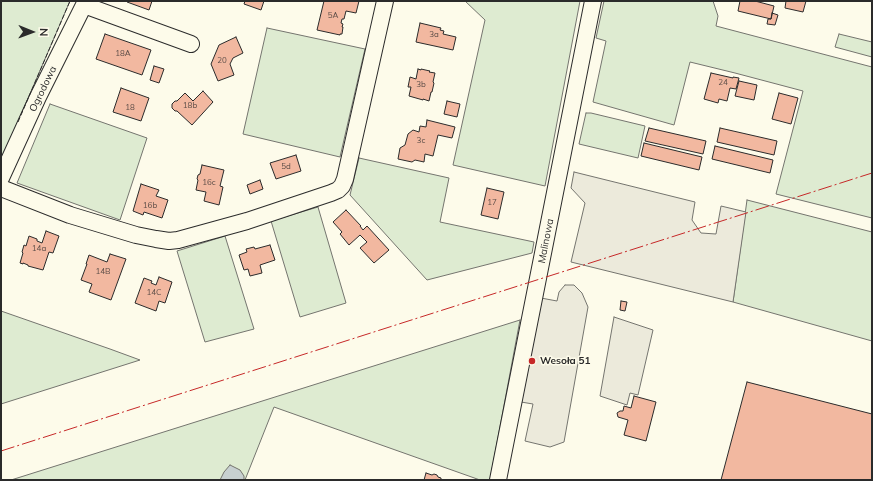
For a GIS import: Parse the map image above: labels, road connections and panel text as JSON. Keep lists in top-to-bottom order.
{
  "streets": {
    "street": ["Ogrodowa", "Malinowa"]
  },
  "places": ["Wesoła 51"],
  "house_numbers": [
    "5A",
    "3a",
    "18A",
    "20",
    "24",
    "3b",
    "18b",
    "18",
    "3c",
    "5d",
    "16c",
    "17",
    "16b",
    "14a",
    "14B",
    "14C"
  ],
  "north": "right"
}
